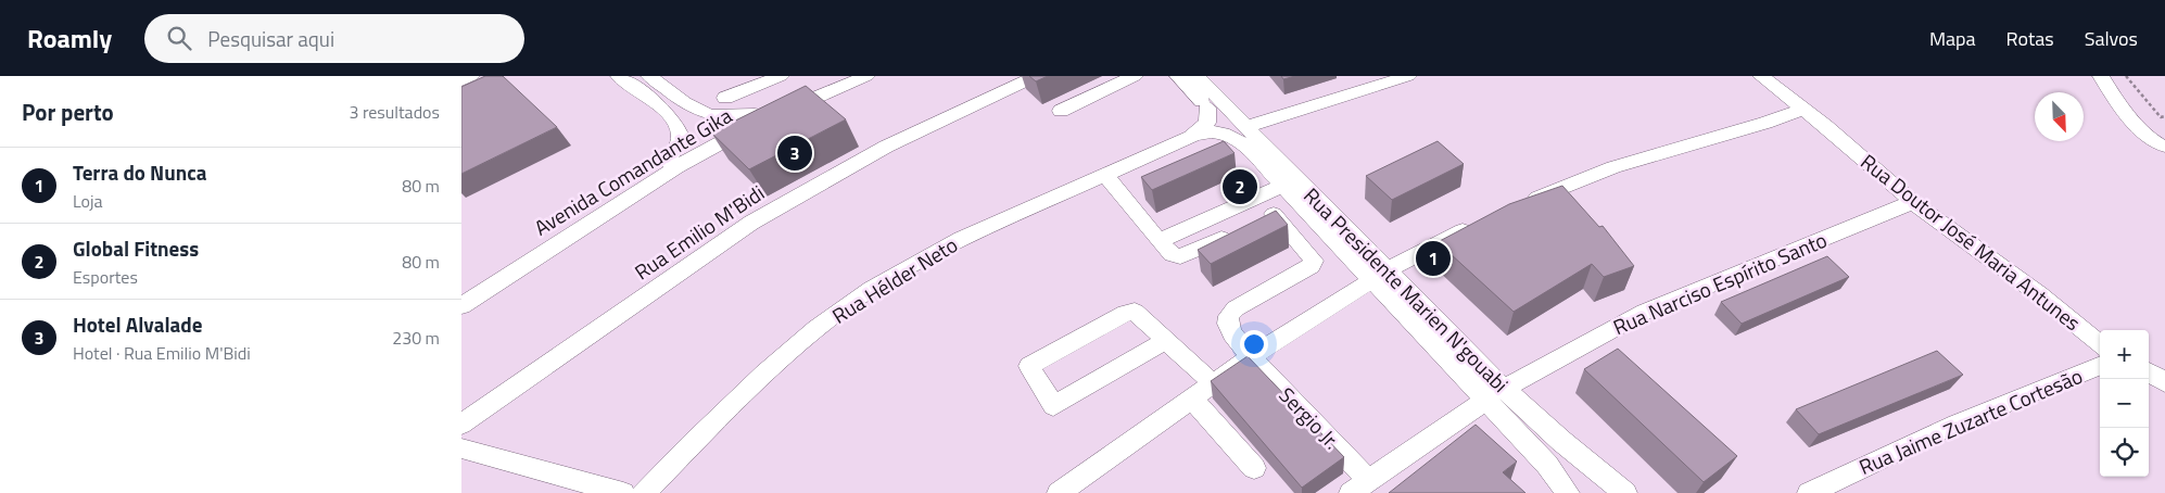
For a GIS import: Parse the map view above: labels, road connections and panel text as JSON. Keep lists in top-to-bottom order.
{
  "streets": {
    "street": [
      "Avenida Comandante Gika",
      "Rua Emilio M'Bidi",
      "Rua Doutor José Maria Antunes",
      "Rua Hélder Neto",
      "Rua Narciso Espírito Santo",
      "Rua Presidente Marien N'gouabi",
      "Sergio Jr.",
      "Rua Jaime Zuzarte Cortesão"
    ]
  },
  "crossings": [
    ["Rua Doutor José Maria Antunes", "Rua Narciso Espírito Santo"],
    ["Rua Hélder Neto", "Rua Presidente Marien N'gouabi"],
    ["Rua Narciso Espírito Santo", "Rua Presidente Marien N'gouabi"],
    ["Rua Narciso Espírito Santo", "Sergio Jr."]
  ],
  "north": "bottom right",
  "page": {
    "header": "Roamly",
    "search": "Pesquisar aqui",
    "nav": ["Mapa", "Rotas", "Salvos"],
    "heading": ["Por perto", "3 resultados"],
    "pins": ["3", "2", "1"],
    "list": [
      {
        "mark": "1",
        "name": "Terra do Nunca",
        "note": "Loja",
        "value": "80 m"
      },
      {
        "mark": "2",
        "name": "Global Fitness",
        "note": "Esportes",
        "value": "80 m"
      },
      {
        "mark": "3",
        "name": "Hotel Alvalade",
        "note": "Hotel · Rua Emilio M'Bidi",
        "value": "230 m"
      }
    ],
    "map_buttons": ["+", "−"]
  }
}
